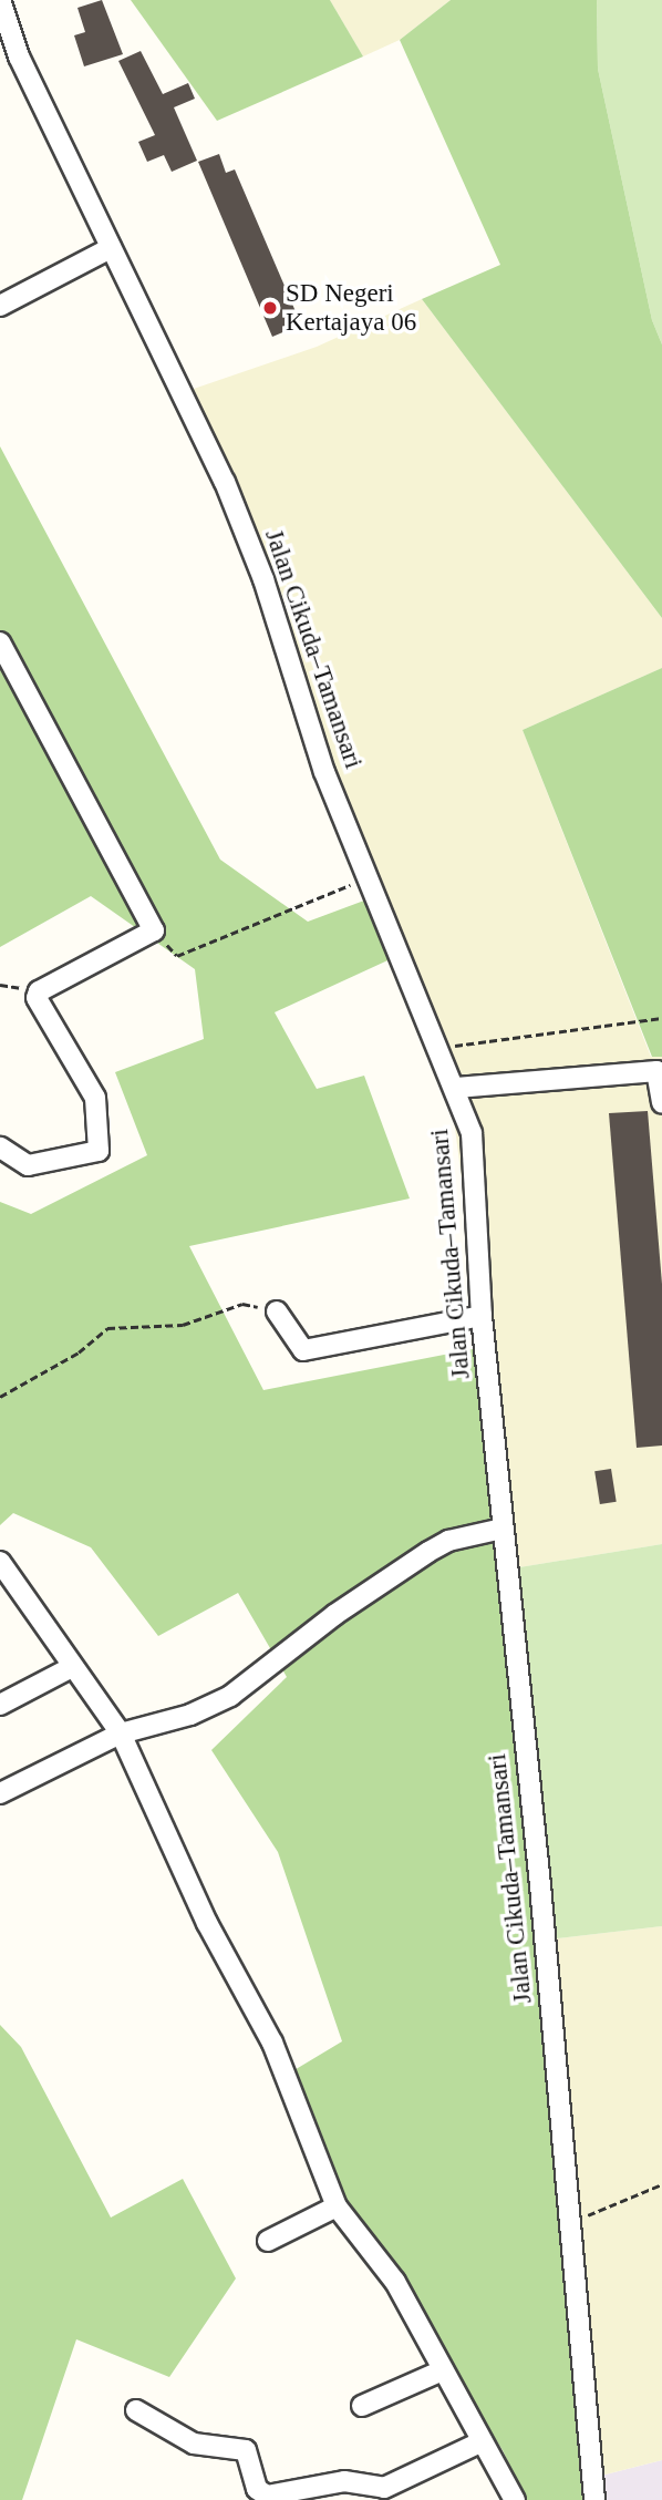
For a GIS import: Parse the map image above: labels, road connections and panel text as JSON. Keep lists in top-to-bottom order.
{
  "streets": {
    "street": ["Jalan Cikuda–Tamansari"]
  },
  "places": ["SD Negeri Kertajaya 06"]
}
